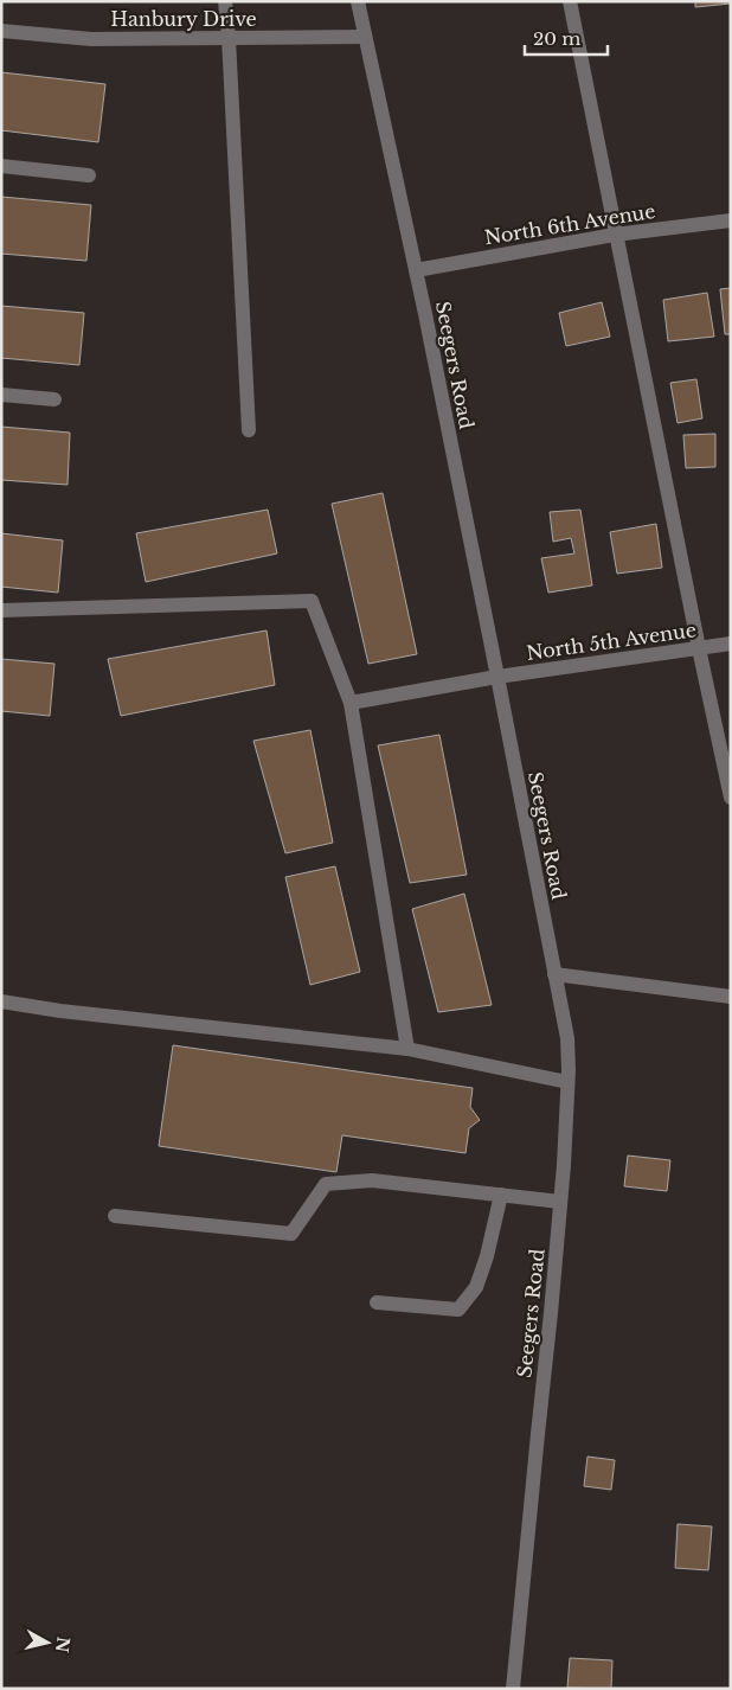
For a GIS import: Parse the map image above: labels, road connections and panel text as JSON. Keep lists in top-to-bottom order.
{
  "streets": {
    "street": [
      "Hanbury Drive",
      "North 6th Avenue",
      "Seegers Road",
      "North 5th Avenue"
    ]
  },
  "crossings": [
    ["Hanbury Drive", "Seegers Road"],
    ["North 6th Avenue", "Seegers Road"],
    ["Seegers Road", "North 5th Avenue"]
  ],
  "scale_bar": "20 m",
  "north": "right"
}
